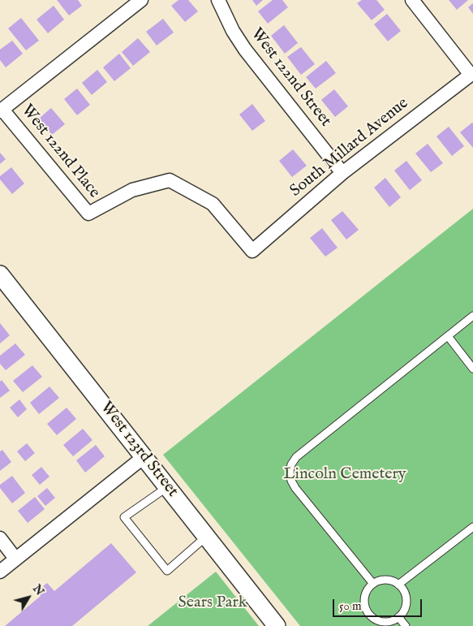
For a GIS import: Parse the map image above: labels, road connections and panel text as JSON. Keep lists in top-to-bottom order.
{
  "streets": {
    "street": [
      "West 122nd Street",
      "South Millard Avenue",
      "West 122nd Place",
      "West 123rd Street"
    ]
  },
  "crossings": [
    ["West 122nd Street", "South Millard Avenue"],
    ["South Millard Avenue", "West 122nd Place"]
  ],
  "parks": ["Lincoln Cemetery", "Sears Park"],
  "scale_bar": "50 m",
  "north": "top right"
}
